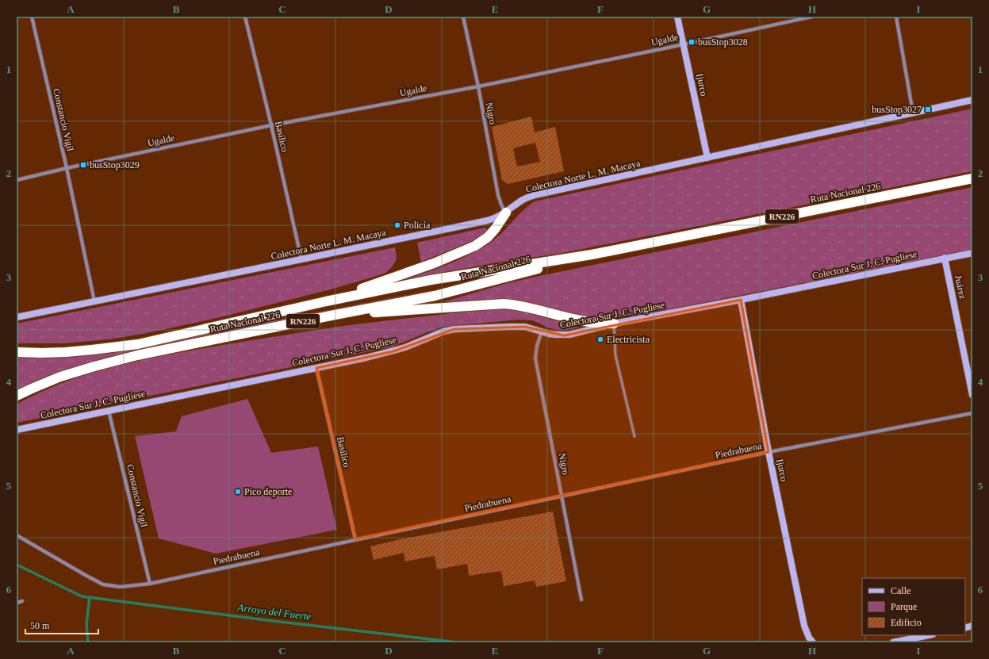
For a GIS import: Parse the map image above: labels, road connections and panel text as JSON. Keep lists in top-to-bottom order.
{
  "streets": {
    "highway": ["Ruta Nacional 226", "RN226"],
    "main road": [
      "Ijurco",
      "Colectora Norte L. M. Macaya",
      "Colectora Sur J. C. Pugliese",
      "Juárez"
    ],
    "street": [
      "Ugalde",
      "Nigro",
      "Constancio Vigil",
      "Basílico",
      "Piedrabuena"
    ]
  },
  "crossings": [
    ["Ugalde", "Ijurco"],
    ["Ugalde", "Nigro"],
    ["Ugalde", "Constancio Vigil"],
    ["Ugalde", "Basílico"],
    ["Ijurco", "Colectora Norte L. M. Macaya"],
    ["Ijurco", "Colectora Sur J. C. Pugliese"],
    ["Ijurco", "Piedrabuena"],
    ["Nigro", "Colectora Norte L. M. Macaya"],
    ["Nigro", "Colectora Sur J. C. Pugliese"],
    ["Nigro", "Piedrabuena"],
    ["Constancio Vigil", "Colectora Norte L. M. Macaya"],
    ["Constancio Vigil", "Colectora Sur J. C. Pugliese"],
    ["Constancio Vigil", "Piedrabuena"],
    ["Basílico", "Colectora Norte L. M. Macaya"],
    ["Basílico", "Colectora Sur J. C. Pugliese"],
    ["Basílico", "Piedrabuena"],
    ["Colectora Sur J. C. Pugliese", "Juárez"]
  ],
  "water": ["Arroyo del Fuerte"],
  "places": {
    "transit": ["busStop3028", "busStop3027", "busStop3029"],
    "other": ["Policía", "Electricista", "Pico deporte"]
  },
  "legend": ["Calle", "Parque", "Edificio"],
  "scale_bar": "50 m",
  "grid": {
    "columns": [
      "A",
      "B",
      "C",
      "D",
      "E",
      "F",
      "G",
      "H",
      "I"
    ],
    "rows": [
      "1",
      "2",
      "3",
      "4",
      "5",
      "6"
    ]
  }
}
